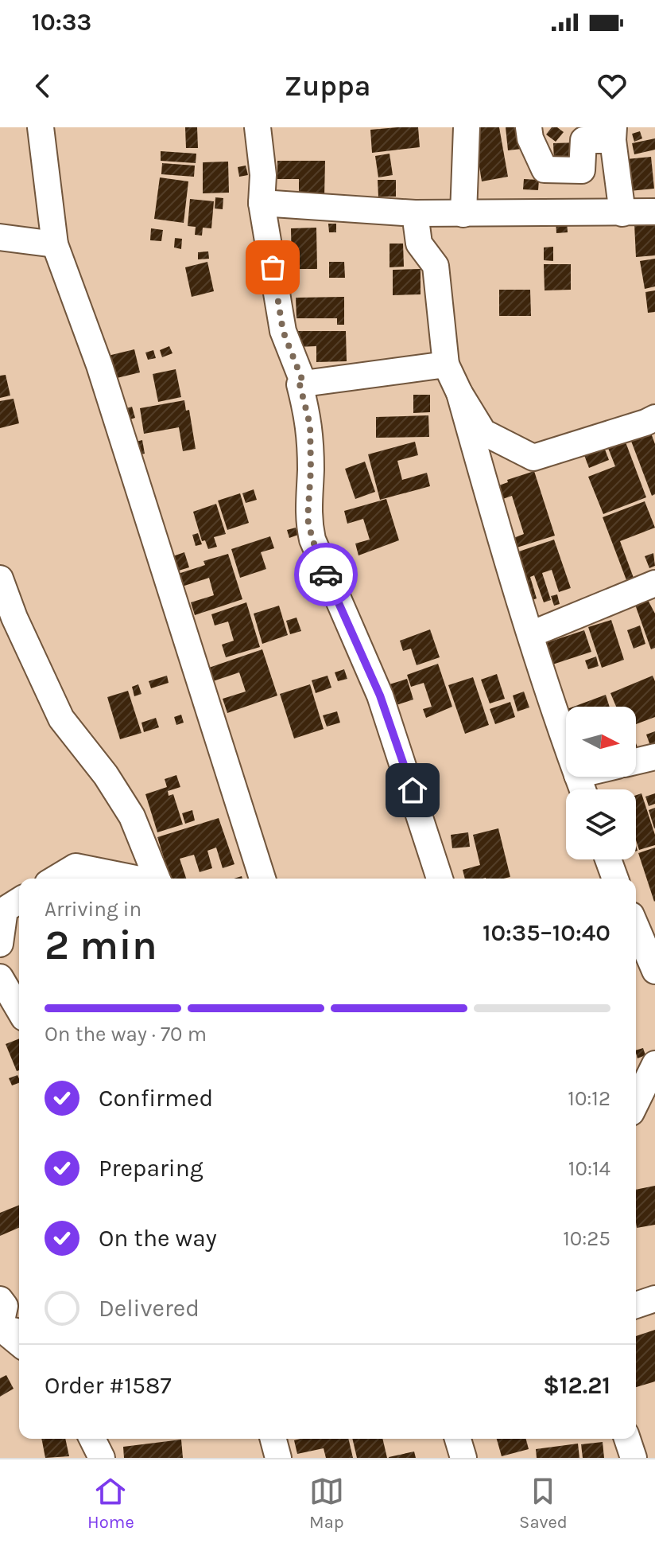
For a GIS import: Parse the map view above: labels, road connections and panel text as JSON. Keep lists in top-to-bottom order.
{
  "north": "right",
  "page": {
    "status": "10:33",
    "header": "Zuppa",
    "heading": ["2 min", "Arriving in", "10:35–10:40"],
    "panel": ["Order #1587", "$12.21"],
    "bar": "On the way · 70 m",
    "list": [
      ["Confirmed", "10:12"],
      ["Preparing", "10:14"],
      ["On the way", "10:25"],
      "Delivered"
    ],
    "tabs": ["Home", "Map", "Saved"]
  }
}
